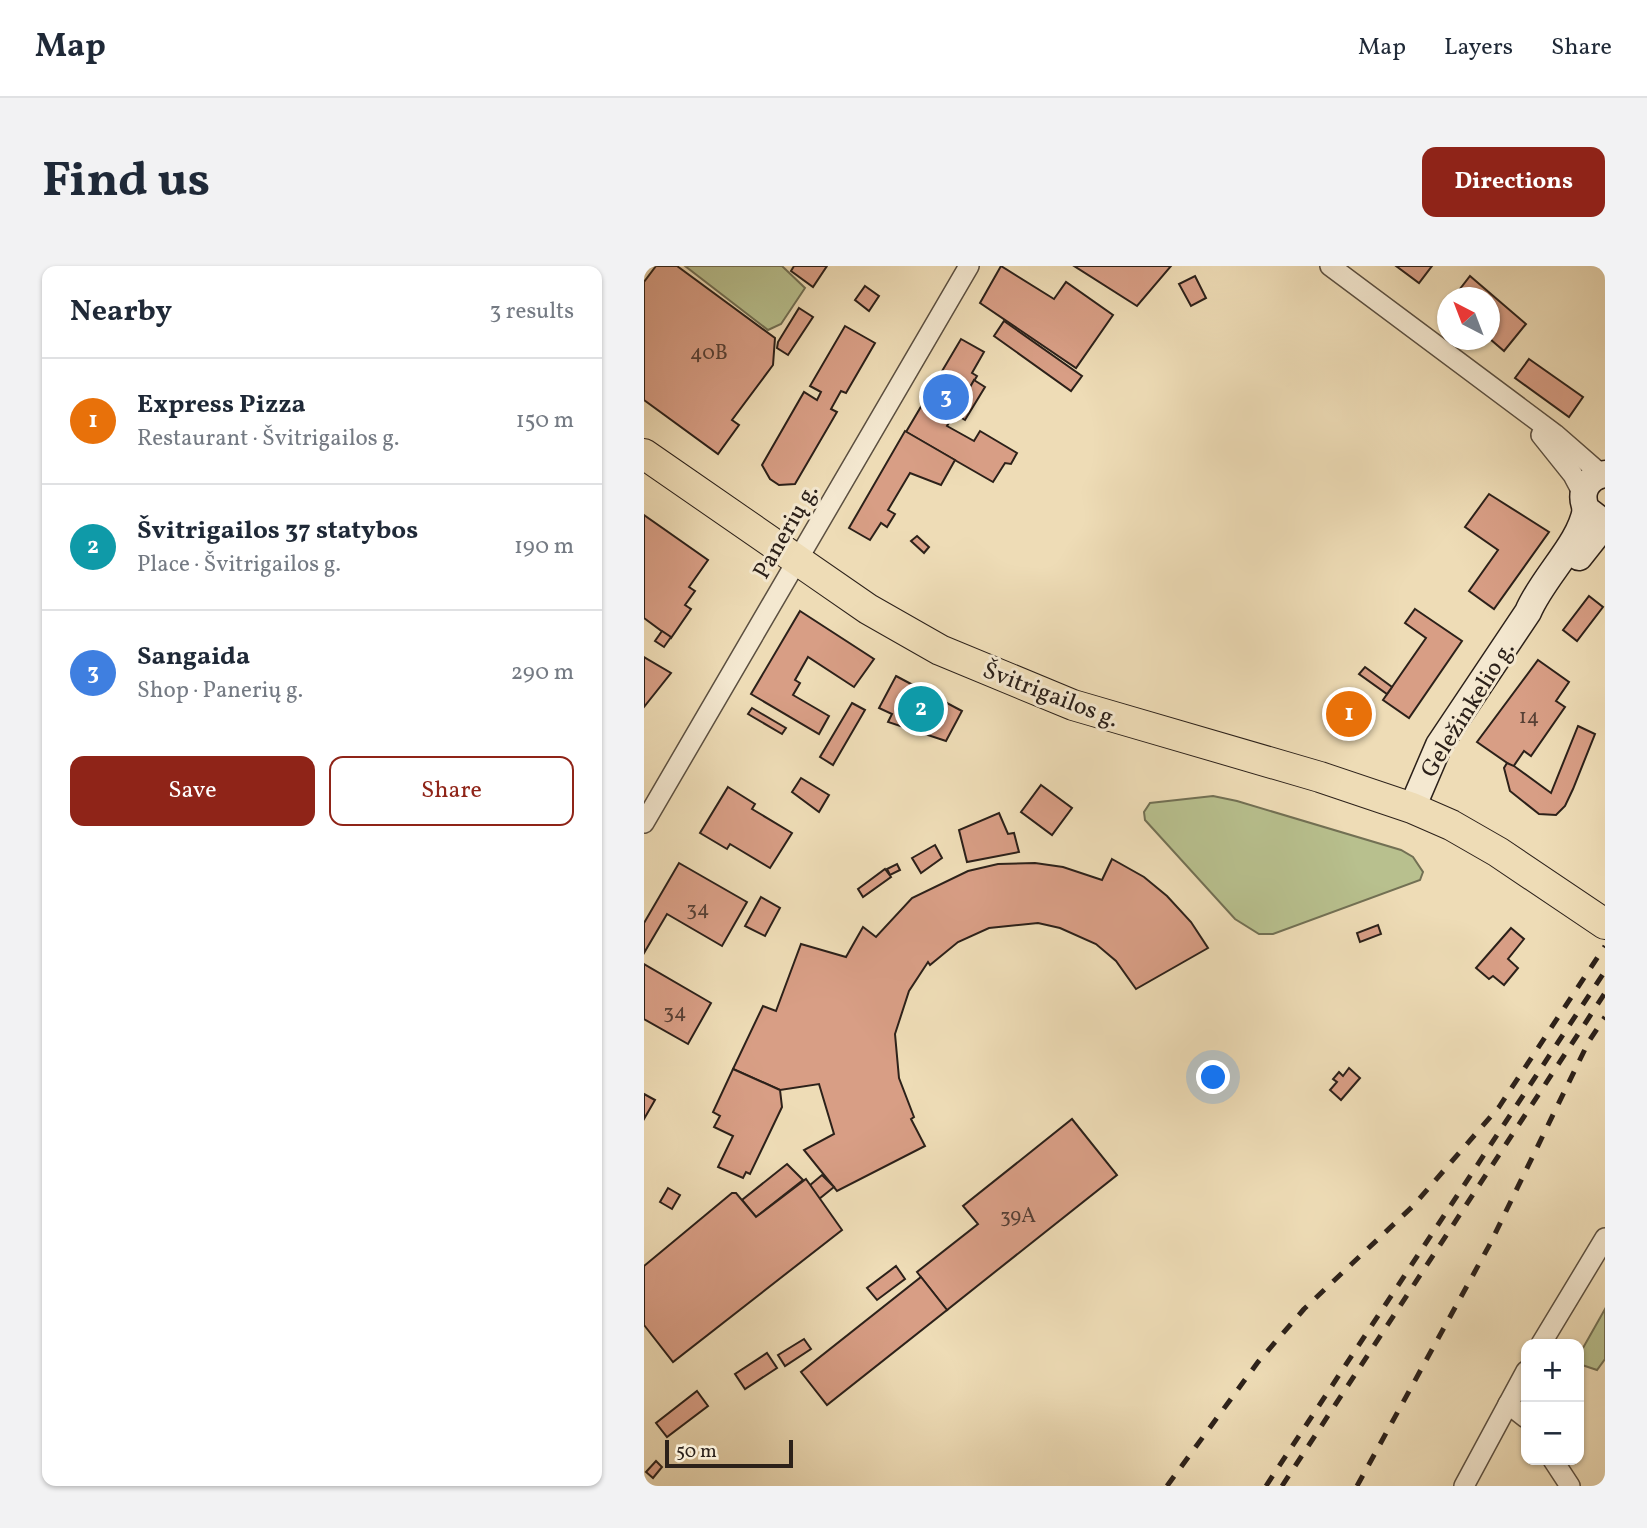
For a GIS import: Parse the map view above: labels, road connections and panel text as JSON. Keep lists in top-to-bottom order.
{
  "streets": {
    "main road": ["Švitrigailos g.", "Geležinkelio g."],
    "street": ["Panerių g."]
  },
  "crossings": [
    ["Panerių g.", "Švitrigailos g."],
    ["Švitrigailos g.", "Geležinkelio g."]
  ],
  "house_numbers": [
    "40B",
    "14",
    "34",
    "34",
    "39A"
  ],
  "scale_bar": "50 m",
  "north": "top left",
  "page": {
    "header": "Map",
    "nav": ["Map", "Layers", "Share"],
    "buttons": [
      "Directions",
      ["Save", "Share"]
    ],
    "title": "Find us",
    "heading": ["Nearby", "3 results"],
    "list": [
      {
        "mark": "1",
        "name": "Express Pizza",
        "note": "Restaurant · Švitrigailos g.",
        "value": "150 m"
      },
      {
        "mark": "2",
        "name": "Švitrigailos 37 statybos",
        "note": "Place · Švitrigailos g.",
        "value": "190 m"
      },
      {
        "mark": "3",
        "name": "Sangaida",
        "note": "Shop · Panerių g.",
        "value": "290 m"
      }
    ],
    "pins": ["3", "2", "1"],
    "map_buttons": ["+", "−"],
    "scale": "50 m"
  }
}
